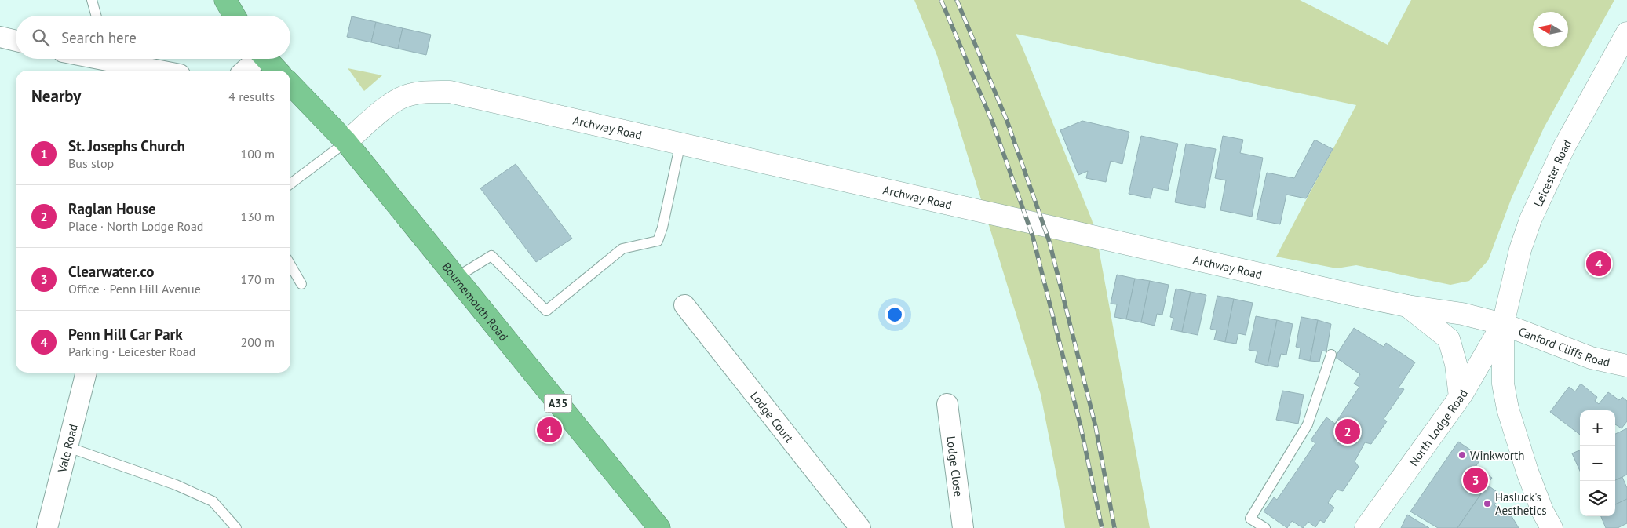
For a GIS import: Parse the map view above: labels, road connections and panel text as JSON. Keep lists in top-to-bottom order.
{
  "streets": {
    "highway": ["Bournemouth Road", "A35"],
    "street": [
      "Archway Road",
      "Leicester Road",
      "Canford Cliffs Road",
      "Lodge Court",
      "North Lodge Road",
      "Vale Road",
      "Lodge Close"
    ]
  },
  "crossings": [
    ["Archway Road", "Leicester Road"],
    ["Archway Road", "Bournemouth Road"],
    ["Archway Road", "Canford Cliffs Road"],
    ["Archway Road", "North Lodge Road"],
    ["Leicester Road", "Canford Cliffs Road"],
    ["Leicester Road", "North Lodge Road"],
    ["Canford Cliffs Road", "North Lodge Road"]
  ],
  "places": ["Winkworth", "Hasluck's Aesthetics"],
  "north": "left",
  "page": {
    "search": "Search here",
    "heading": ["Nearby", "4 results"],
    "list": [
      {
        "mark": "1",
        "name": "St. Josephs Church",
        "note": "Bus stop",
        "value": "100 m"
      },
      {
        "mark": "2",
        "name": "Raglan House",
        "note": "Place · North Lodge Road",
        "value": "130 m"
      },
      {
        "mark": "3",
        "name": "Clearwater.co",
        "note": "Office · Penn Hill Avenue",
        "value": "170 m"
      },
      {
        "mark": "4",
        "name": "Penn Hill Car Park",
        "note": "Parking · Leicester Road",
        "value": "200 m"
      }
    ],
    "pins": [
      "4",
      "1",
      "2",
      "3"
    ],
    "map_buttons": ["+", "−"]
  }
}
